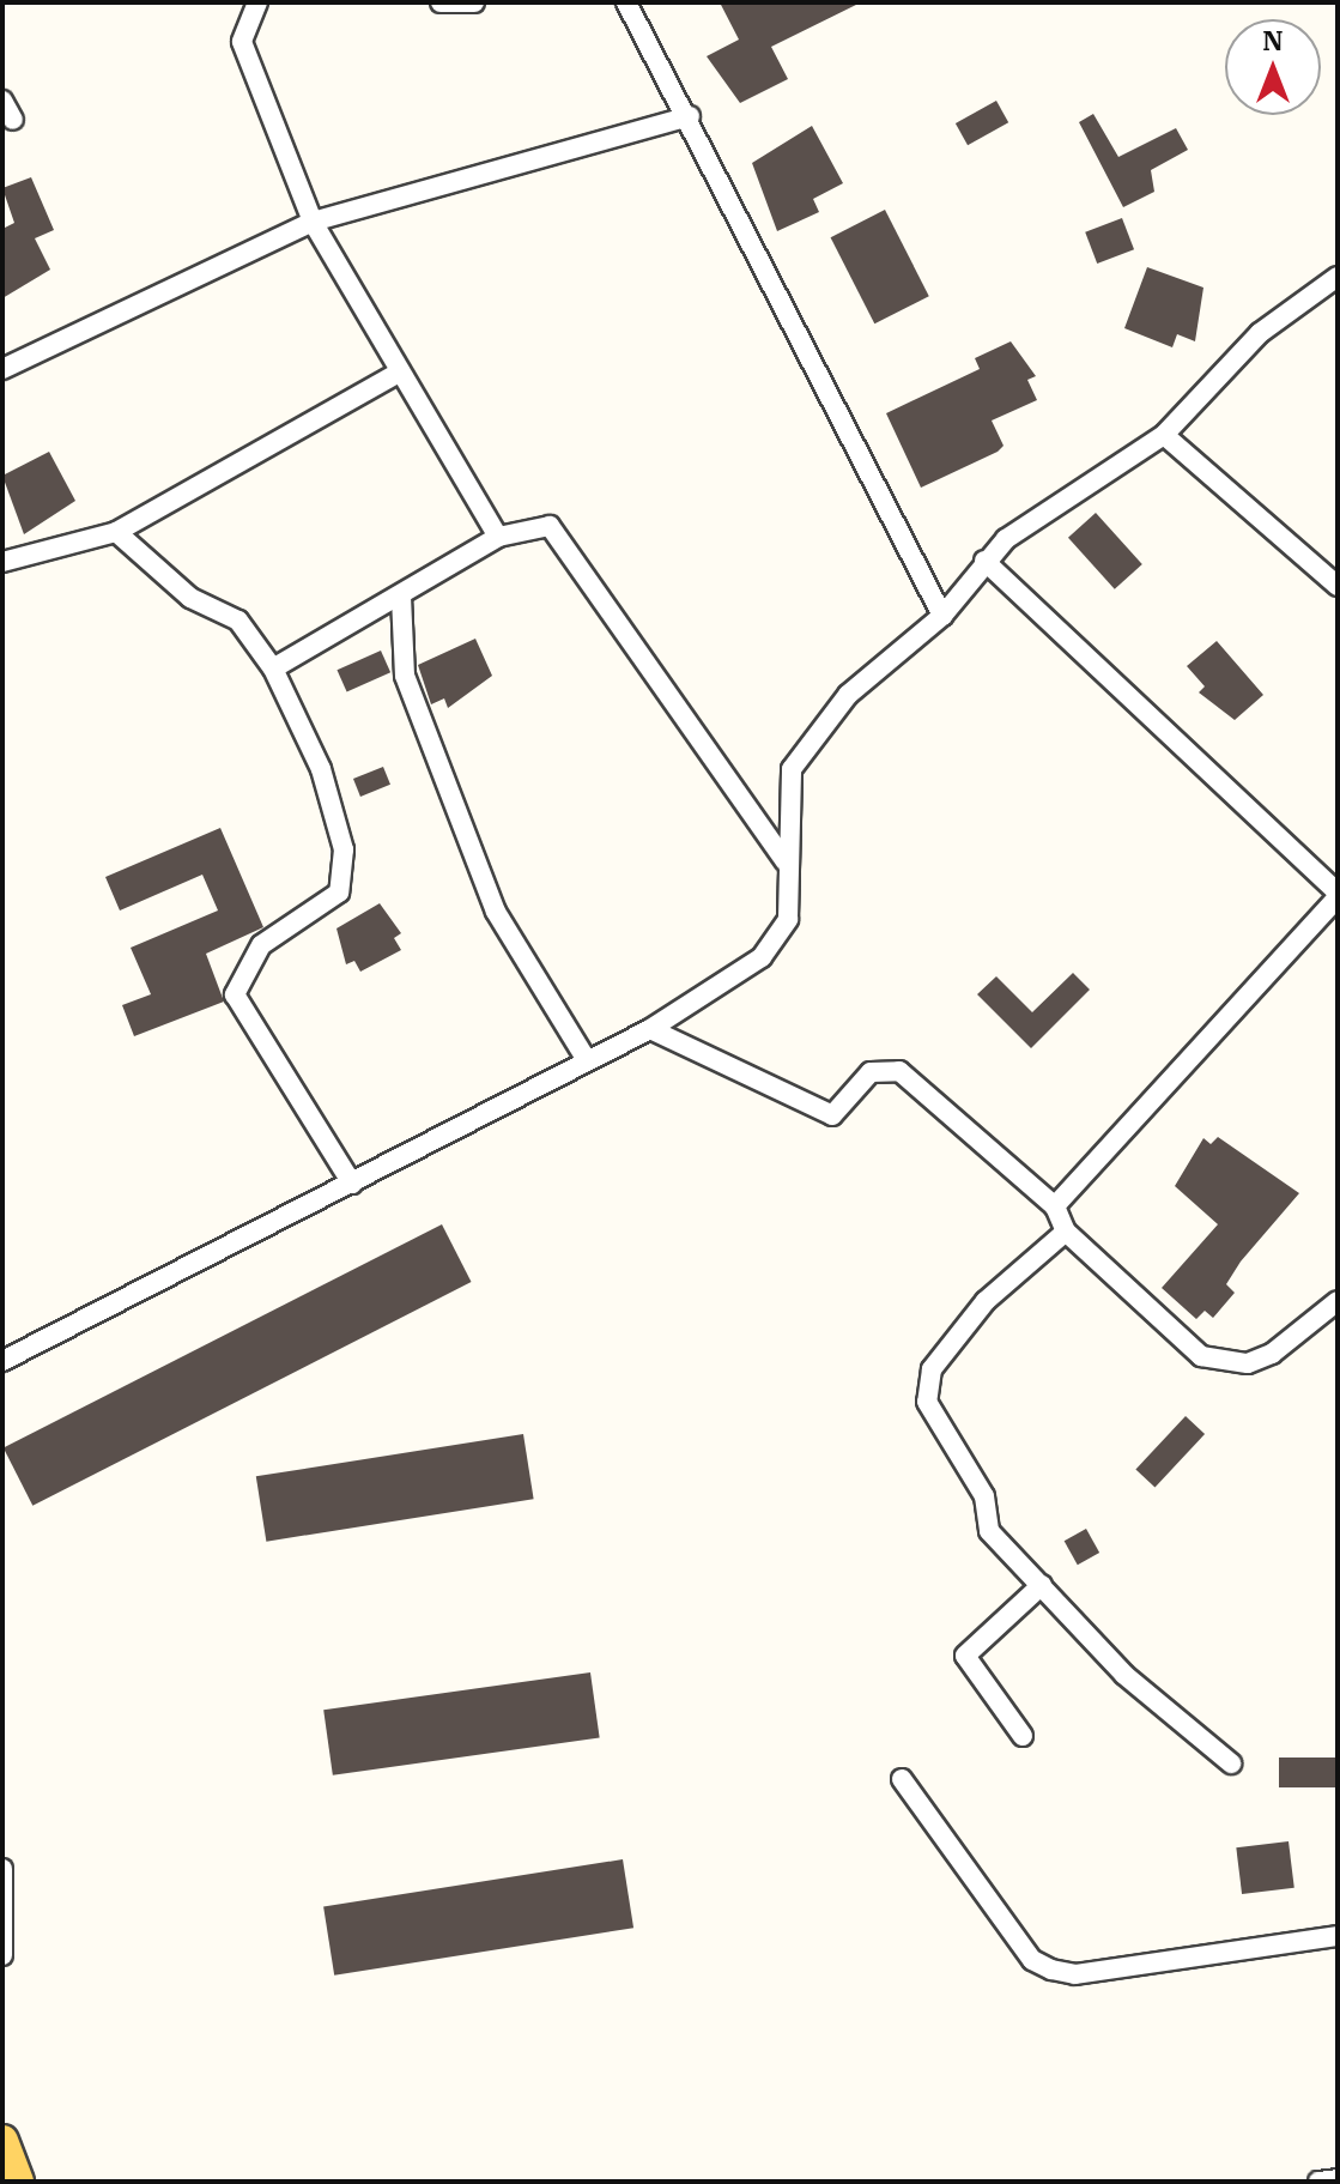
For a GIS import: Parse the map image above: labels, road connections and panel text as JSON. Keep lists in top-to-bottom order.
{
  "north": "top"
}
